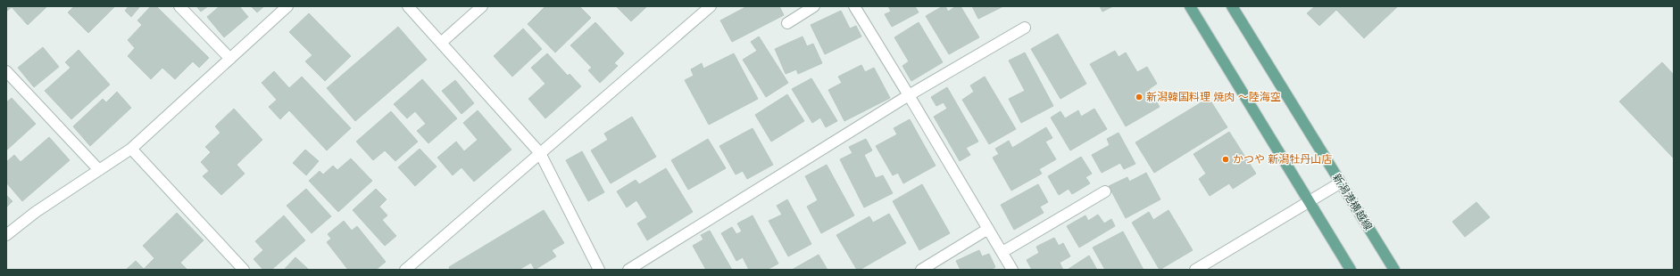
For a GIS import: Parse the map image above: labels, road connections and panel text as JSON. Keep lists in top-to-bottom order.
{
  "streets": {
    "main road": ["新潟港横越線"]
  },
  "places": ["新潟韓国料理 焼肉 ～陸海空", "かつや 新潟牡丹山店"]
}
